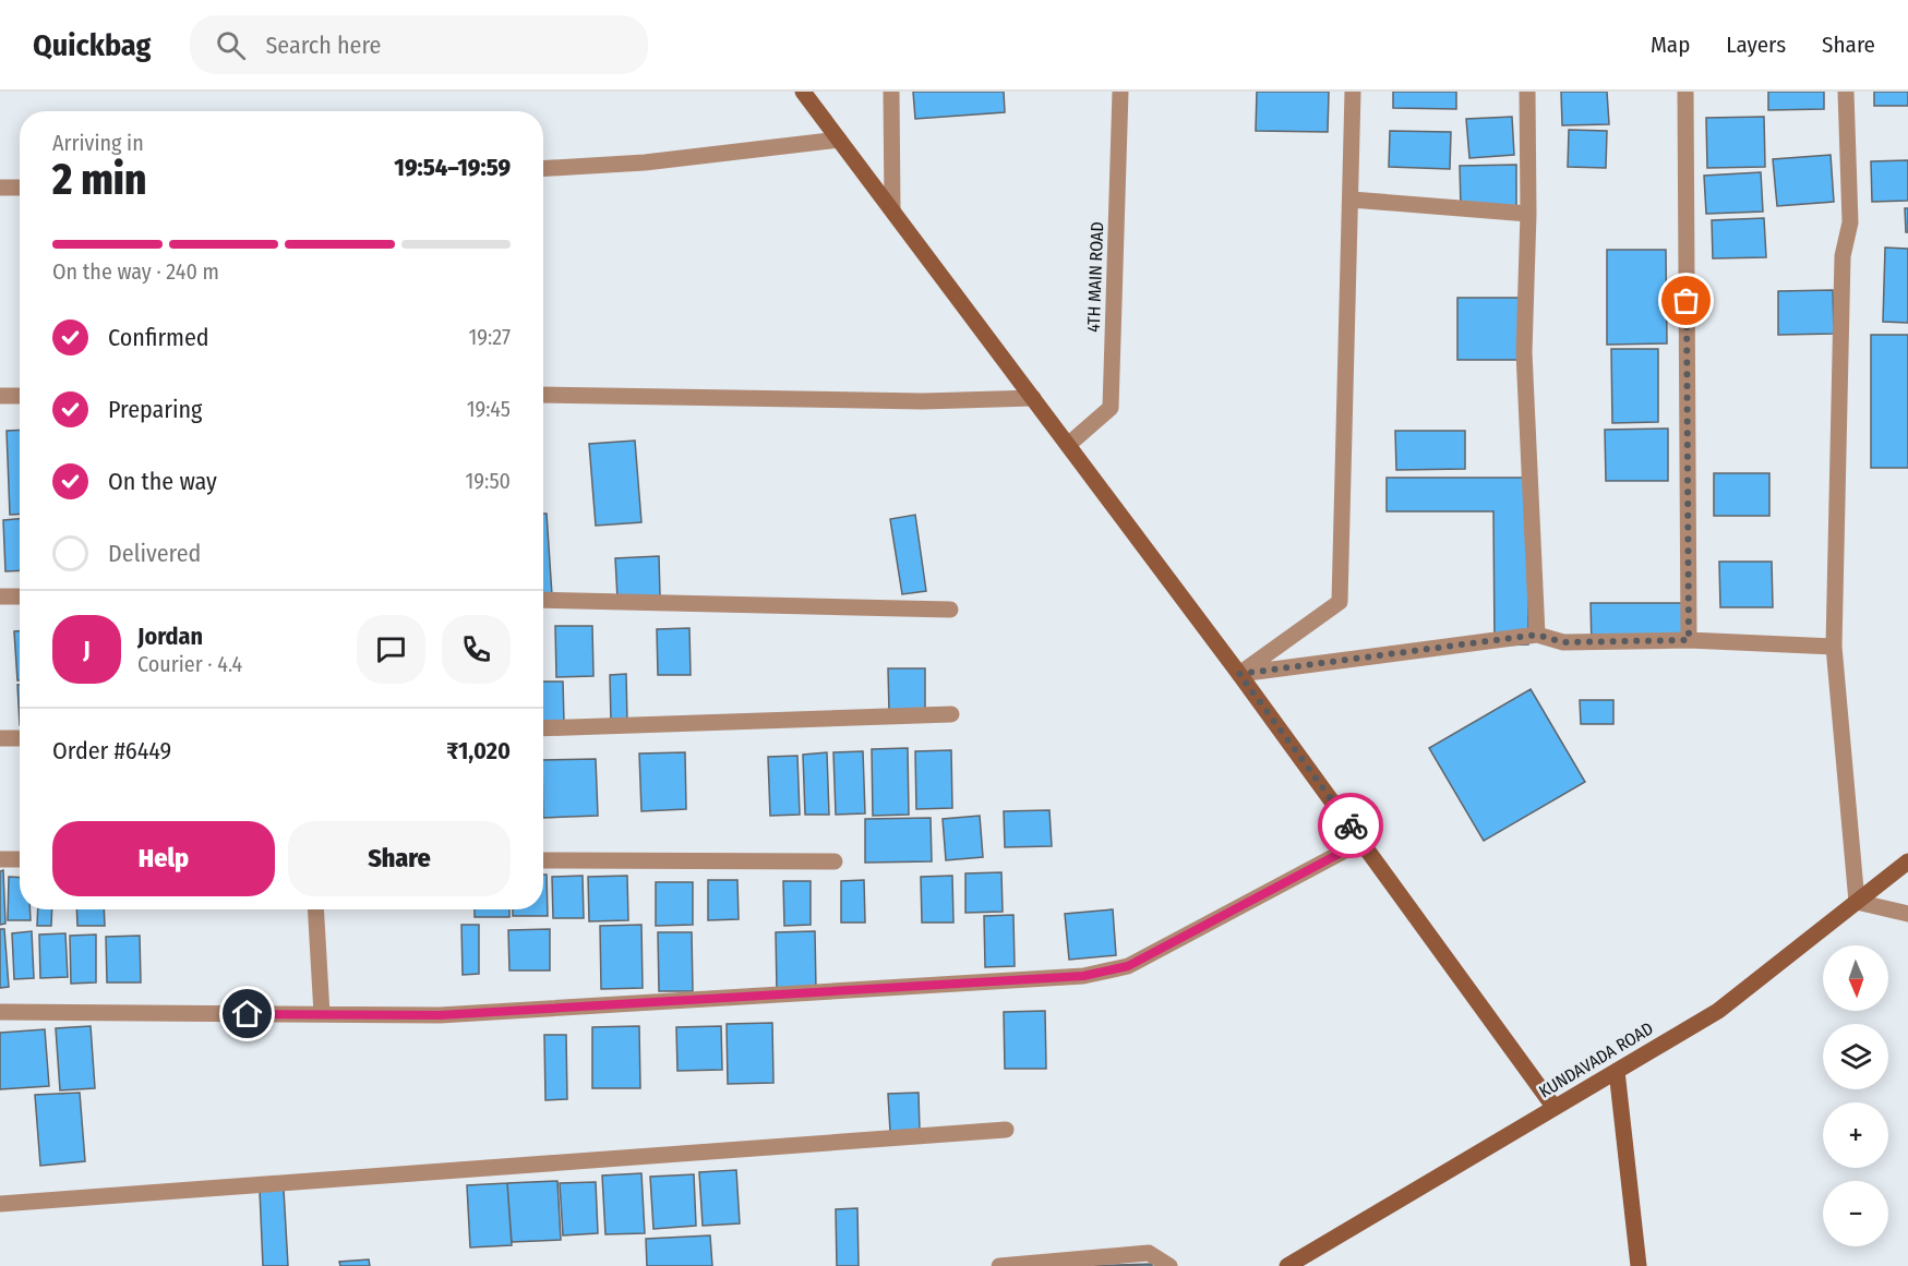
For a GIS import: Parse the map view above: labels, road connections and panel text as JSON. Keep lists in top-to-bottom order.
{
  "streets": {
    "street": ["4TH MAIN ROAD", "KUNDAVADA ROAD"]
  },
  "north": "bottom",
  "page": {
    "header": "Quickbag",
    "search": "Search here",
    "nav": ["Map", "Layers", "Share"],
    "heading": ["2 min", "Arriving in", "19:54–19:59"],
    "panel": [
      "Jordan",
      "Courier · 4.4",
      "Order #6449",
      "₹1,020"
    ],
    "bar": "On the way · 240 m",
    "list": [
      ["Confirmed", "19:27"],
      ["Preparing", "19:45"],
      ["On the way", "19:50"],
      "Delivered"
    ],
    "round": "J",
    "buttons": ["Help", "Share"],
    "map_buttons": ["+", "−"]
  }
}
